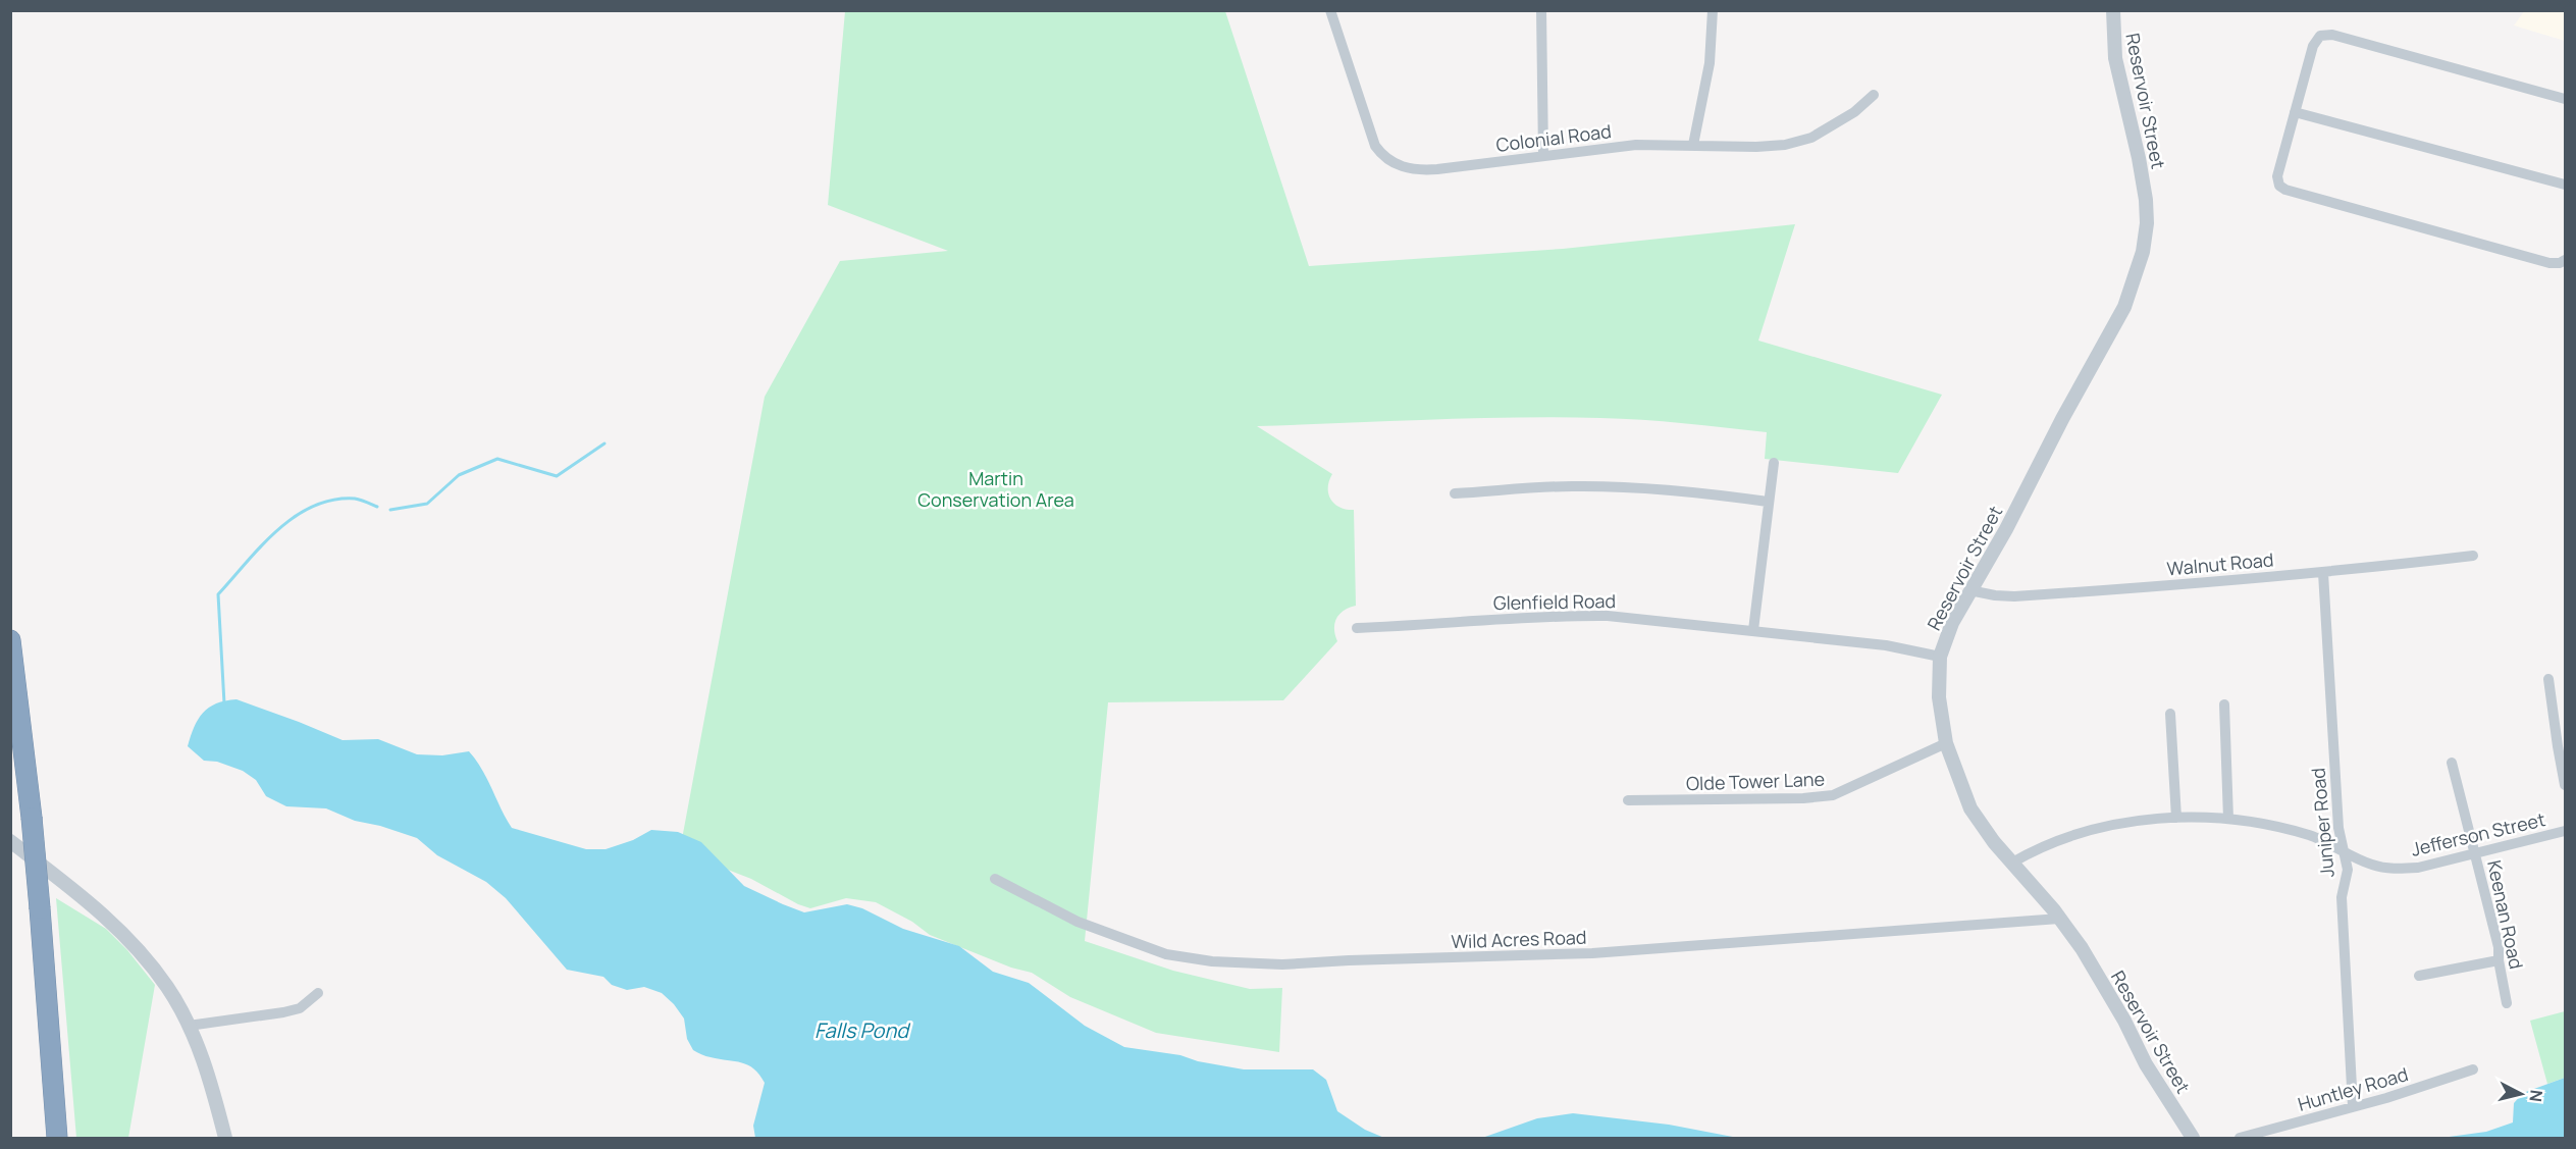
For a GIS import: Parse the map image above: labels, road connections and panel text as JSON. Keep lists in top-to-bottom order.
{
  "streets": {
    "street": [
      "Reservoir Street",
      "Colonial Road",
      "Walnut Road",
      "Glenfield Road",
      "Olde Tower Lane",
      "Juniper Road",
      "Jefferson Street",
      "Keenan Road",
      "Wild Acres Road",
      "Huntley Road"
    ]
  },
  "crossings": [
    ["Reservoir Street", "Walnut Road"],
    ["Reservoir Street", "Glenfield Road"],
    ["Reservoir Street", "Olde Tower Lane"],
    ["Reservoir Street", "Jefferson Street"],
    ["Reservoir Street", "Wild Acres Road"],
    ["Walnut Road", "Juniper Road"],
    ["Juniper Road", "Jefferson Street"],
    ["Juniper Road", "Huntley Road"],
    ["Jefferson Street", "Keenan Road"]
  ],
  "water": ["Falls Pond"],
  "parks": ["Martin Conservation Area"],
  "north": "right"
}
